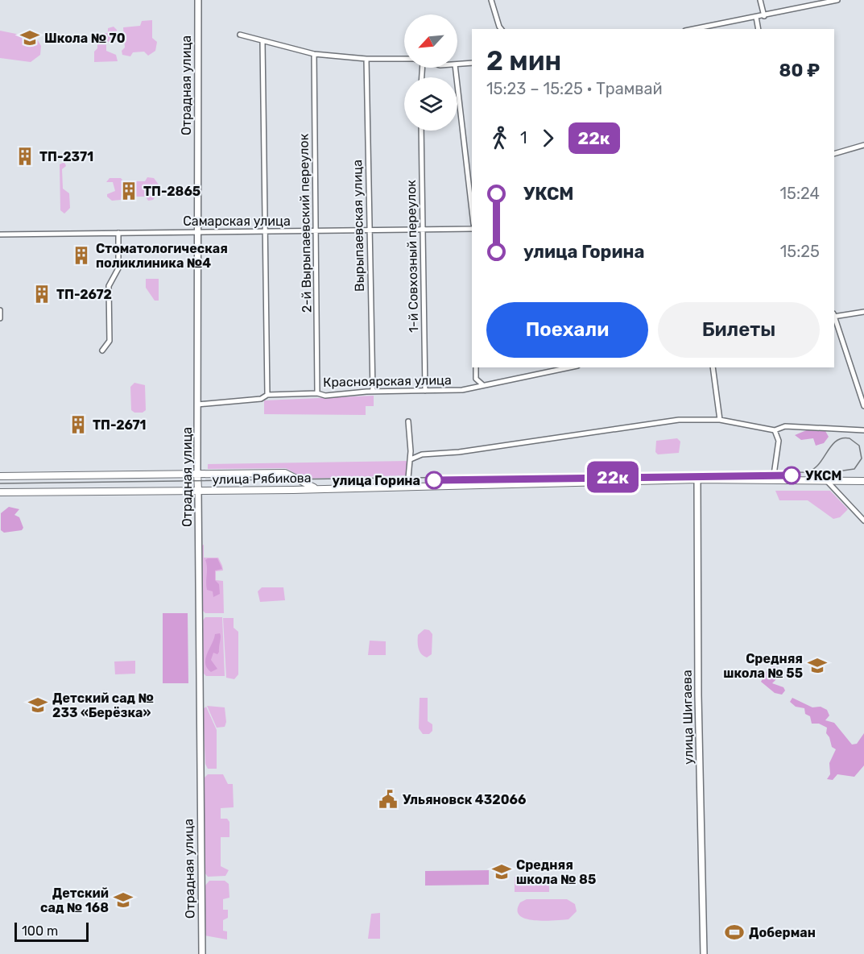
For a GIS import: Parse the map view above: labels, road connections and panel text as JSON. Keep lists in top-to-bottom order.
{
  "streets": {
    "main road": ["Отрадная улица", "улица Рябикова"],
    "street": [
      "Самарская улица",
      "2-й Вырыпаевский переулок",
      "Вырыпаевская улица",
      "1-й Совхозный переулок",
      "Красноярская улица",
      "улица Шигаева"
    ]
  },
  "crossings": [
    ["Отрадная улица", "Самарская улица"],
    ["Отрадная улица", "Красноярская улица"],
    ["Отрадная улица", "улица Рябикова"],
    ["Самарская улица", "2-й Вырыпаевский переулок"],
    ["Самарская улица", "Вырыпаевская улица"],
    ["Самарская улица", "1-й Совхозный переулок"],
    ["2-й Вырыпаевский переулок", "Красноярская улица"],
    ["Вырыпаевская улица", "Красноярская улица"],
    ["1-й Совхозный переулок", "Красноярская улица"],
    ["улица Рябикова", "улица Шигаева"]
  ],
  "places": {
    "school or university": [
      "Школа № 70",
      "Средняя школа № 55",
      "Детский сад № 233 «Берёзка»",
      "Средняя школа № 85",
      "Детский сад № 168"
    ],
    "building": [
      "ТП-2371",
      "ТП-2865",
      "Стоматологическая поликлиника №4",
      "ТП-2672",
      "ТП-2671"
    ],
    "other": ["УКСМ", "улица Горина"],
    "public building": ["Ульяновск 432066"],
    "sports": ["Доберман"]
  },
  "lines": ["tram line 22к"],
  "scale_bar": "100 m",
  "north": "bottom left",
  "page": {
    "on_map": "22к",
    "heading": ["2 мин", "15:23 – 15:25 · Трамвай", "80 ₽"],
    "legs": ["1", "22к"],
    "list": [
      {
        "name": "УКСМ",
        "value": "15:24"
      },
      {
        "name": "улица Горина",
        "value": "15:25"
      }
    ],
    "buttons": ["Поехали", "Билеты"],
    "scale": "100 m"
  }
}
